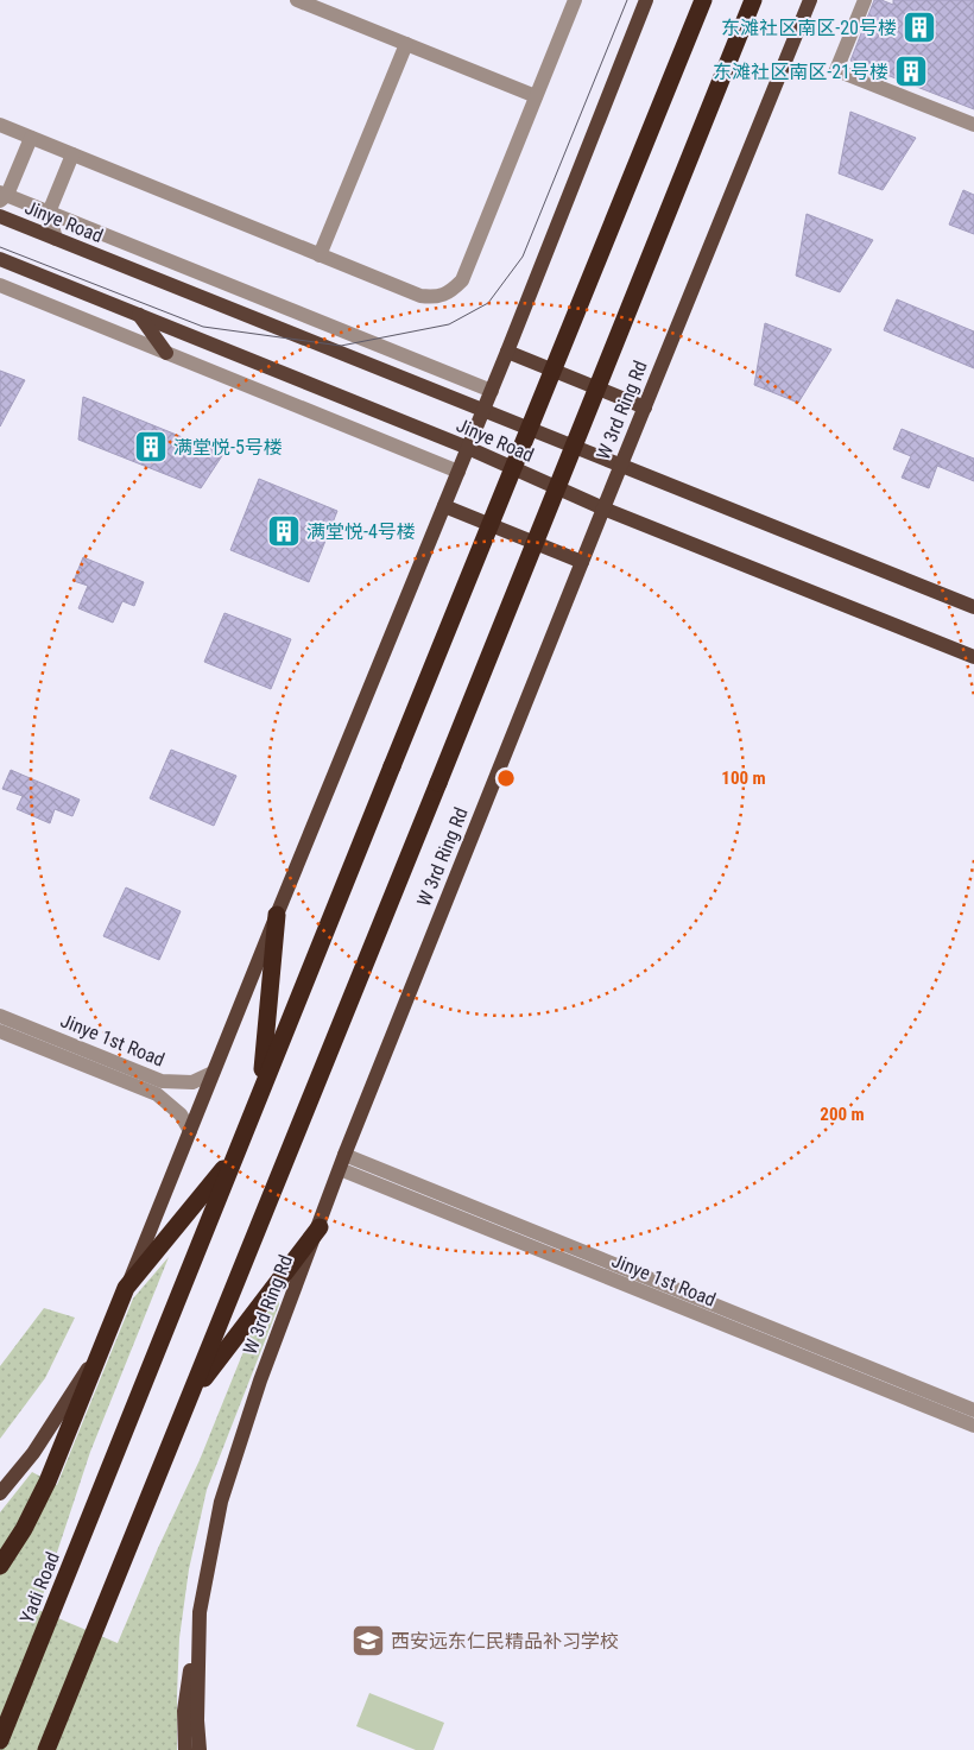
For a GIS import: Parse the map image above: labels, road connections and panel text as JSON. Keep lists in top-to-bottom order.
{
  "streets": {
    "highway": ["W 3rd Ring Rd", "Yadi Road"],
    "main road": ["Jinye Road"],
    "street": ["Jinye 1st Road"]
  },
  "crossings": [
    ["Jinye Road", "W 3rd Ring Rd"],
    ["W 3rd Ring Rd", "Jinye 1st Road"]
  ],
  "places": {
    "building": [
      "东滩社区南区-20号楼",
      "东滩社区南区-21号楼",
      "满堂悦-5号楼",
      "满堂悦-4号楼"
    ],
    "school or university": ["西安远东仁民精品补习学校"]
  },
  "rings": ["100 m", "200 m"]
}
